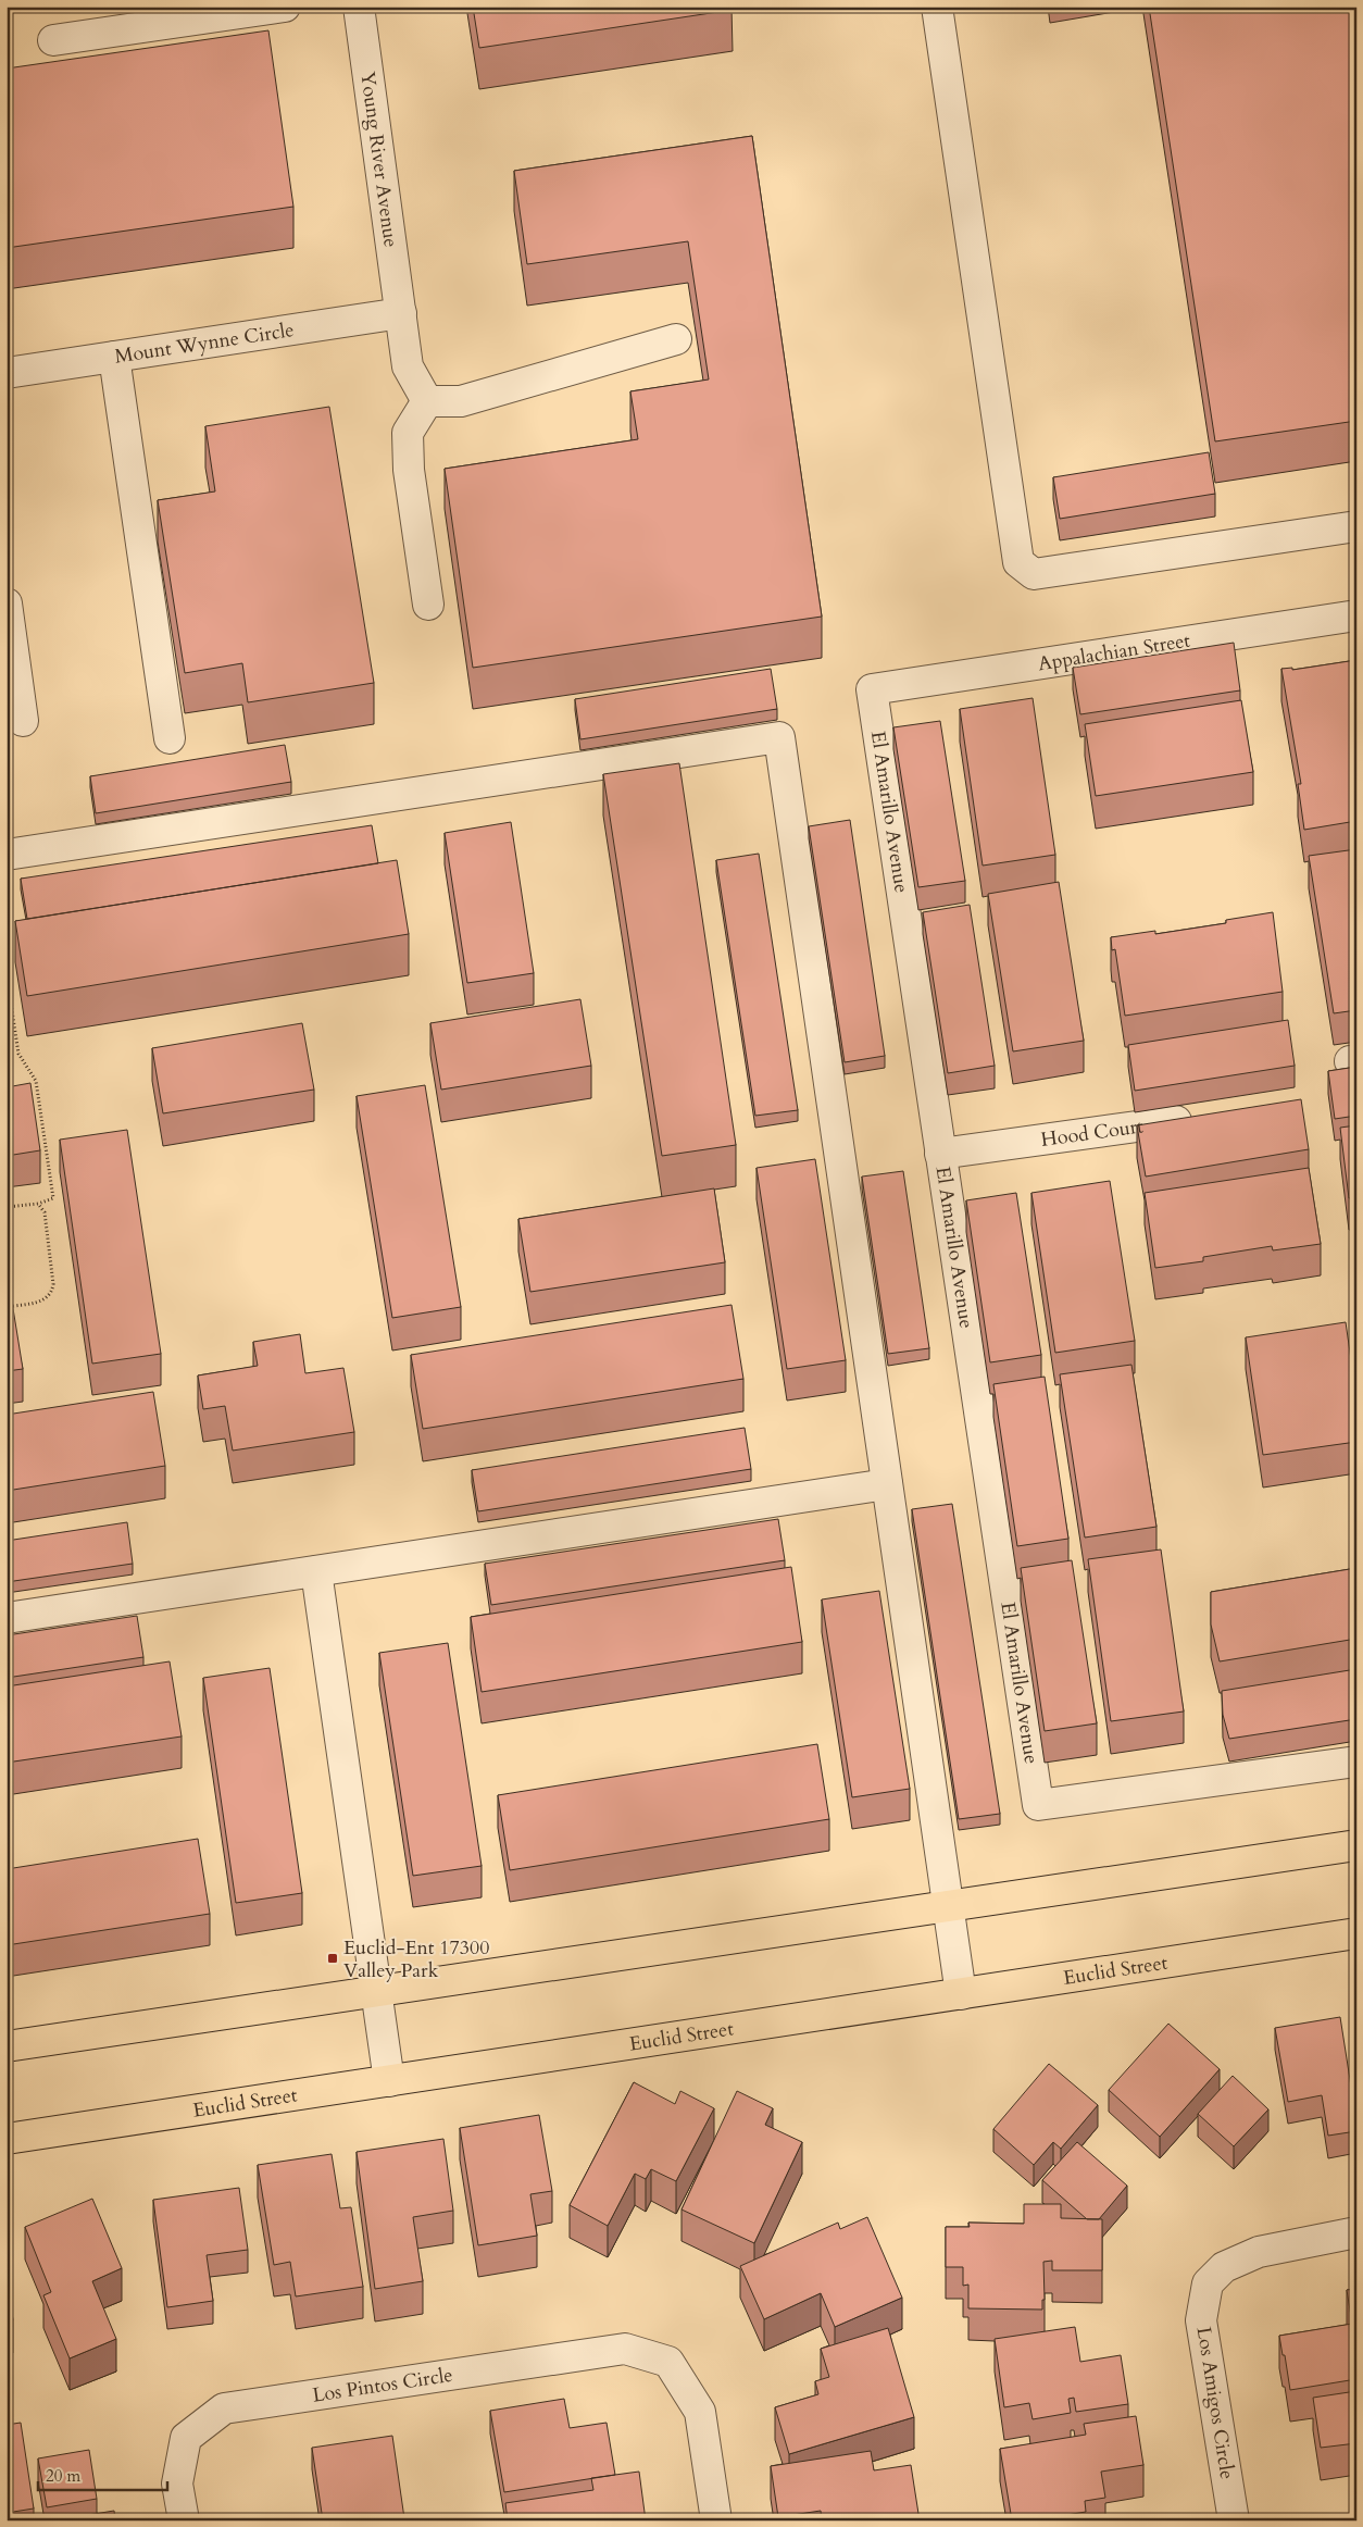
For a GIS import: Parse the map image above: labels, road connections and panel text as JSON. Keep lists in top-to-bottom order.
{
  "streets": {
    "main road": ["Euclid Street"],
    "street": [
      "Young River Avenue",
      "Mount Wynne Circle",
      "Appalachian Street",
      "El Amarillo Avenue",
      "Hood Court",
      "Los Pintos Circle",
      "Los Amigos Circle"
    ]
  },
  "crossings": [
    ["Young River Avenue", "Mount Wynne Circle"],
    ["Appalachian Street", "El Amarillo Avenue"],
    ["El Amarillo Avenue", "Hood Court"]
  ],
  "places": {
    "transit": ["Euclid-Ent 17300 Valley Park"]
  },
  "scale_bar": "20 m"
}
